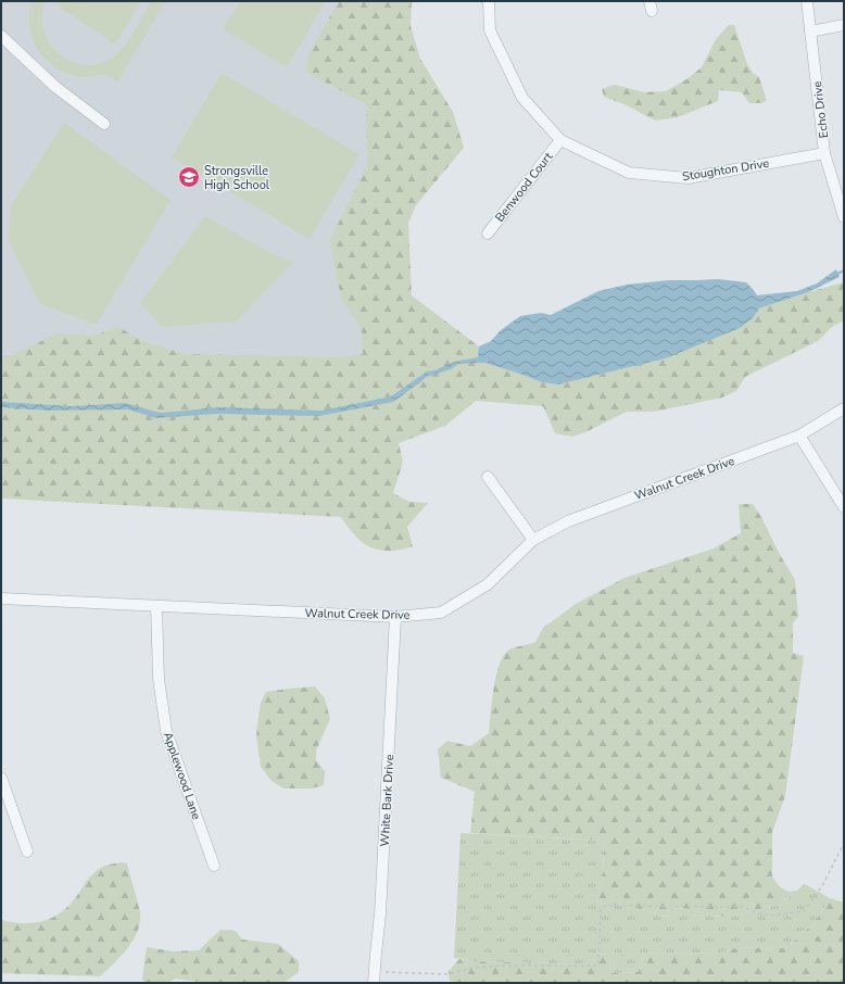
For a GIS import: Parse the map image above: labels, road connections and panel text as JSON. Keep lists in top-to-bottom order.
{
  "streets": {
    "street": [
      "Echo Drive",
      "Stoughton Drive",
      "Benwood Court",
      "Walnut Creek Drive",
      "Applewood Lane",
      "White Bark Drive"
    ]
  },
  "crossings": [
    ["Echo Drive", "Stoughton Drive"],
    ["Stoughton Drive", "Benwood Court"],
    ["Walnut Creek Drive", "Applewood Lane"],
    ["Walnut Creek Drive", "White Bark Drive"]
  ],
  "places": {
    "school or university": ["Strongsville High School"]
  }
}
